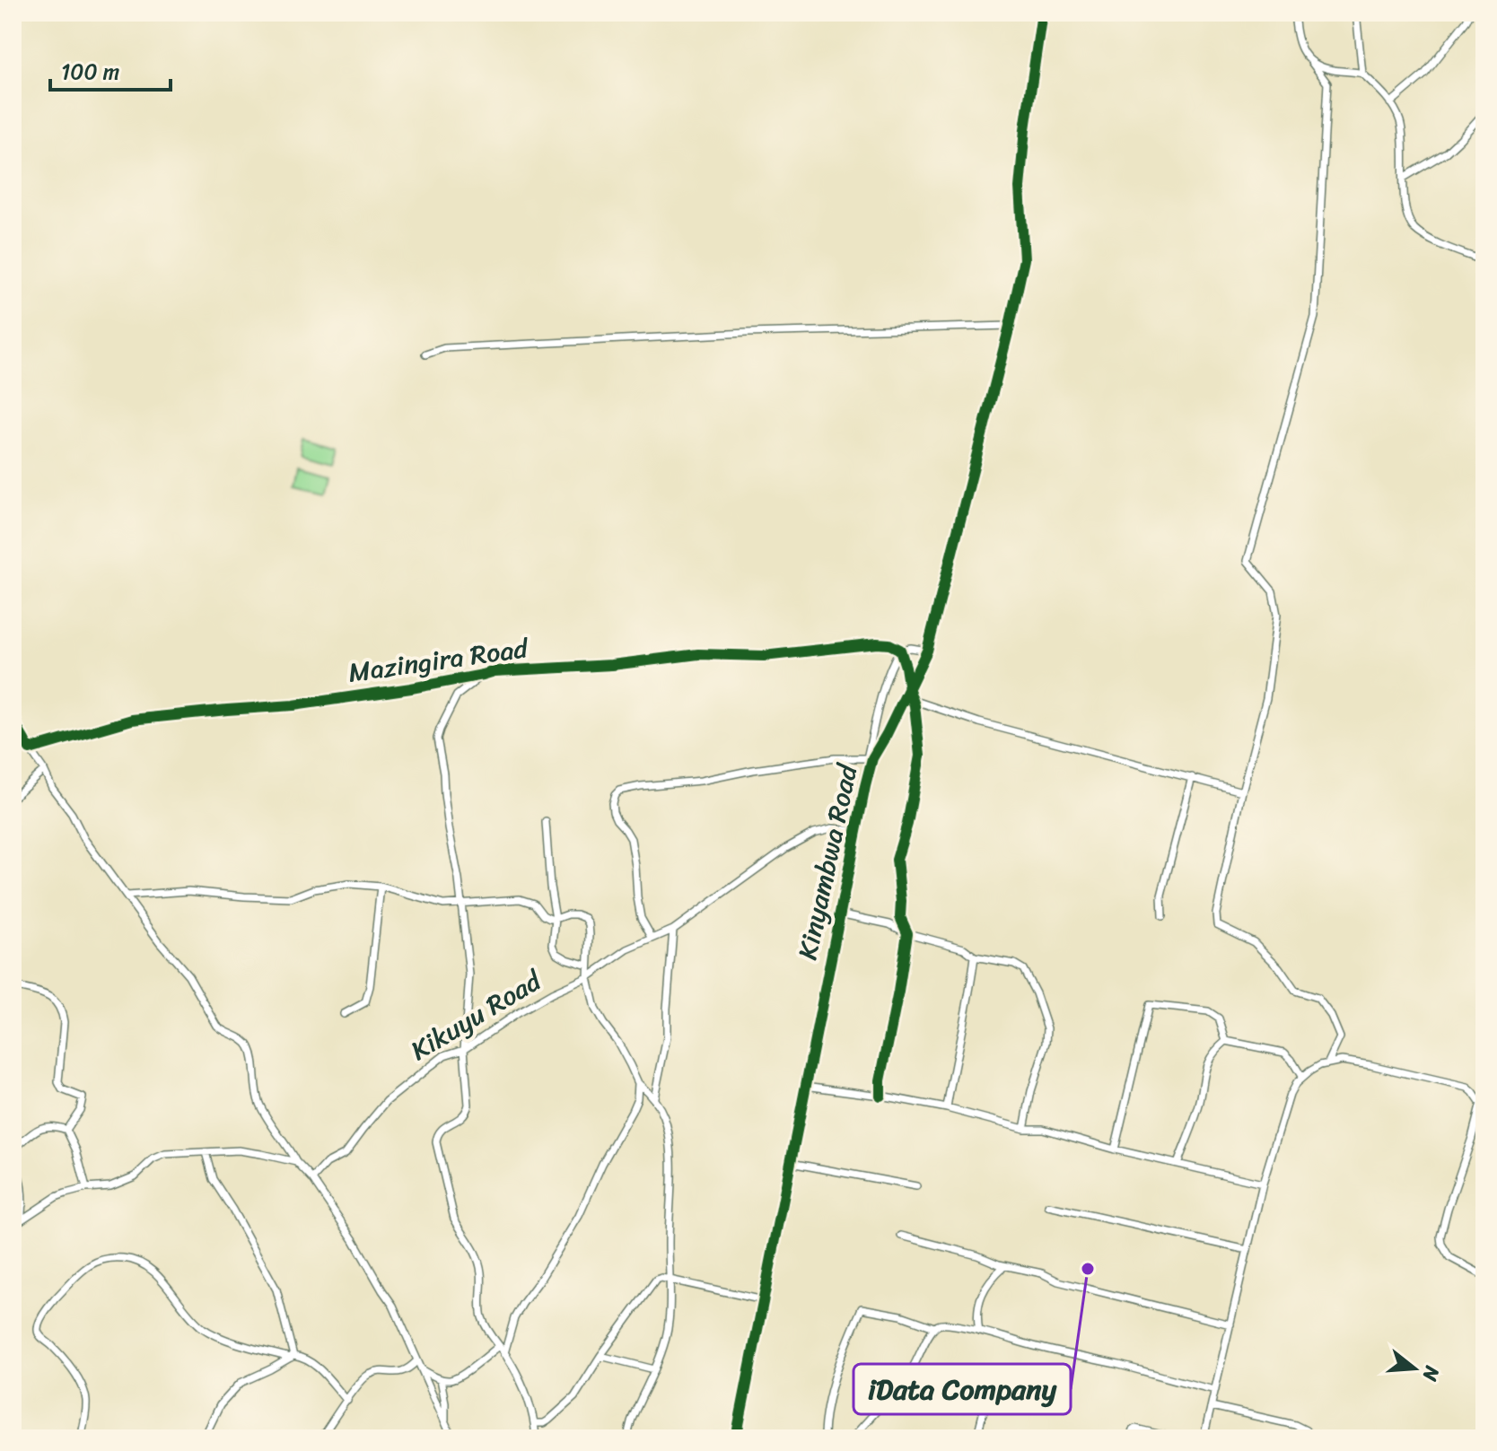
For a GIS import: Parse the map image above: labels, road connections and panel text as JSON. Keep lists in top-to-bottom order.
{
  "streets": {
    "street": ["Mazingira Road", "Kinyambwa Road", "Kikuyu Road"]
  },
  "crossings": [
    ["Mazingira Road", "Kinyambwa Road"],
    ["Kinyambwa Road", "Kikuyu Road"]
  ],
  "places": ["iData Company"],
  "scale_bar": "100 m",
  "north": "right"
}
